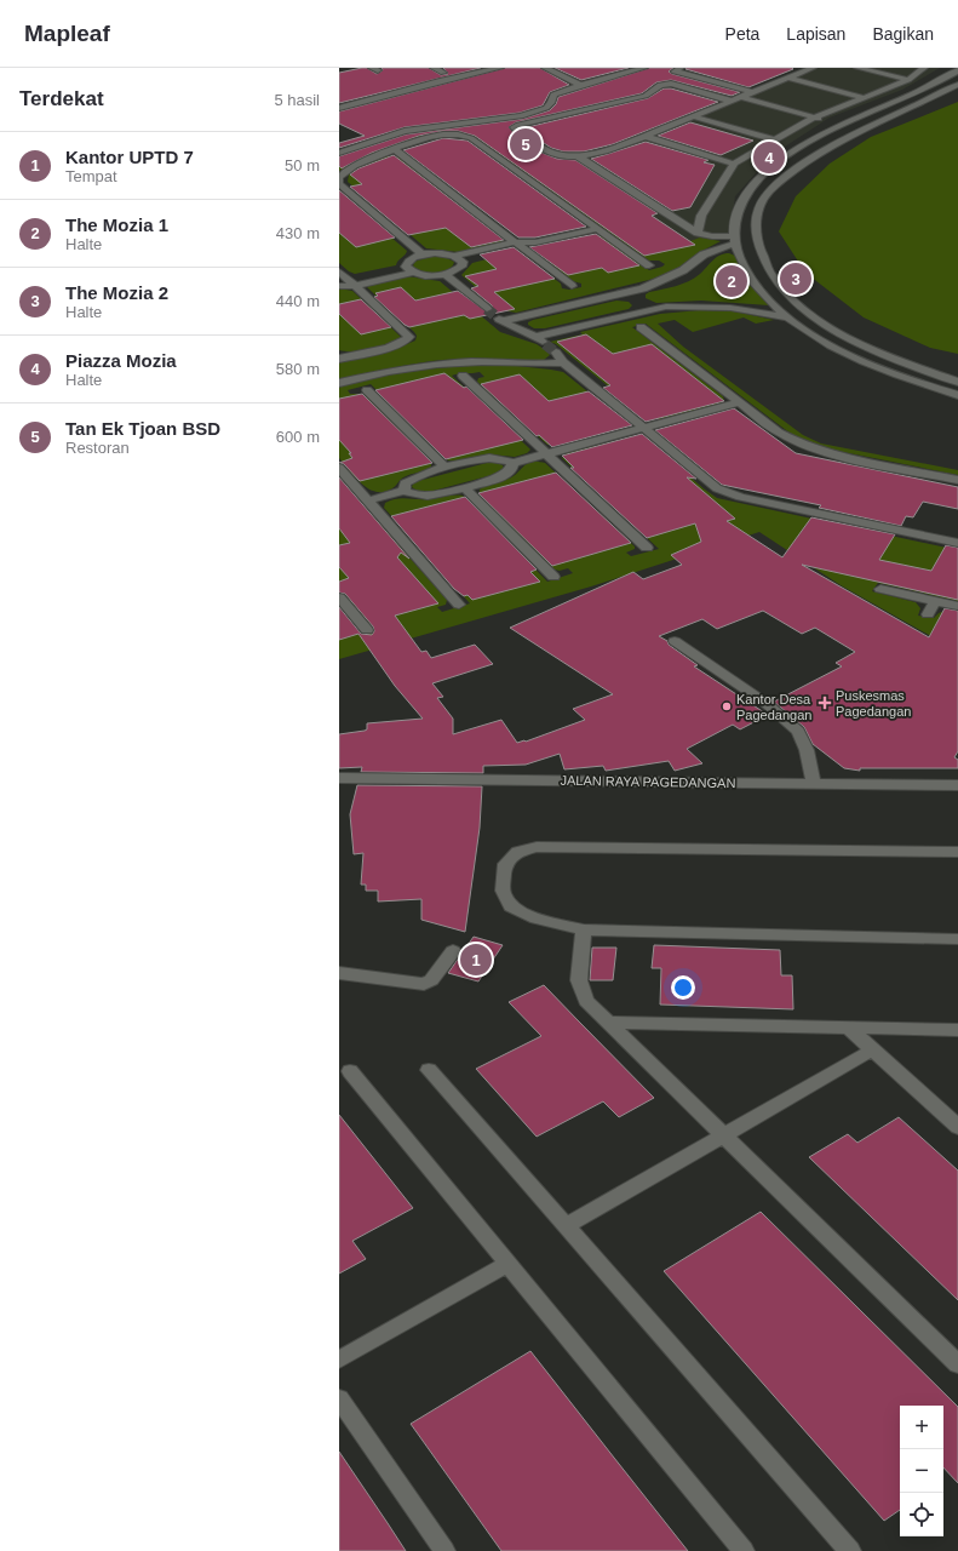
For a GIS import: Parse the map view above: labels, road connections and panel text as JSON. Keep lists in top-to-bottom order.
{
  "streets": {
    "street": ["JALAN RAYA PAGEDANGAN"]
  },
  "places": {
    "health": ["Puskesmas Pagedangan"],
    "other": ["Kantor Desa Pagedangan"]
  },
  "page": {
    "header": "Mapleaf",
    "nav": ["Peta", "Lapisan", "Bagikan"],
    "heading": ["Terdekat", "5 hasil"],
    "pins": [
      "5",
      "4",
      "3",
      "2",
      "1"
    ],
    "list": [
      {
        "mark": "1",
        "name": "Kantor UPTD 7",
        "note": "Tempat",
        "value": "50 m"
      },
      {
        "mark": "2",
        "name": "The Mozia 1",
        "note": "Halte",
        "value": "430 m"
      },
      {
        "mark": "3",
        "name": "The Mozia 2",
        "note": "Halte",
        "value": "440 m"
      },
      {
        "mark": "4",
        "name": "Piazza Mozia",
        "note": "Halte",
        "value": "580 m"
      },
      {
        "mark": "5",
        "name": "Tan Ek Tjoan BSD",
        "note": "Restoran",
        "value": "600 m"
      }
    ],
    "map_buttons": ["+", "−"]
  }
}
